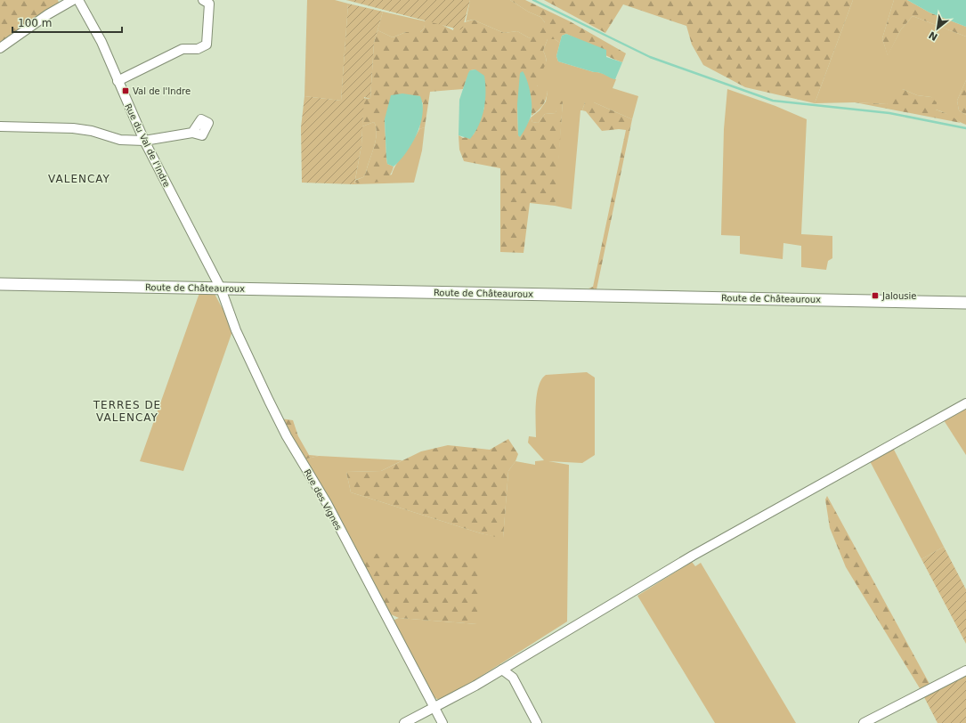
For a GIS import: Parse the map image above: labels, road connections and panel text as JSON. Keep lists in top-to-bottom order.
{
  "streets": {
    "street": ["Rue du Val de l'Indre", "Route de Châteauroux", "Rue des Vignes"]
  },
  "crossings": [
    ["Rue du Val de l'Indre", "Route de Châteauroux"],
    ["Rue du Val de l'Indre", "Rue des Vignes"],
    ["Route de Châteauroux", "Rue des Vignes"]
  ],
  "districts": ["VALENCAY", "TERRES DE VALENCAY"],
  "places": {
    "transit": ["Val de l'Indre", "Jalousie"]
  },
  "scale_bar": "100 m",
  "north": "bottom left"
}
